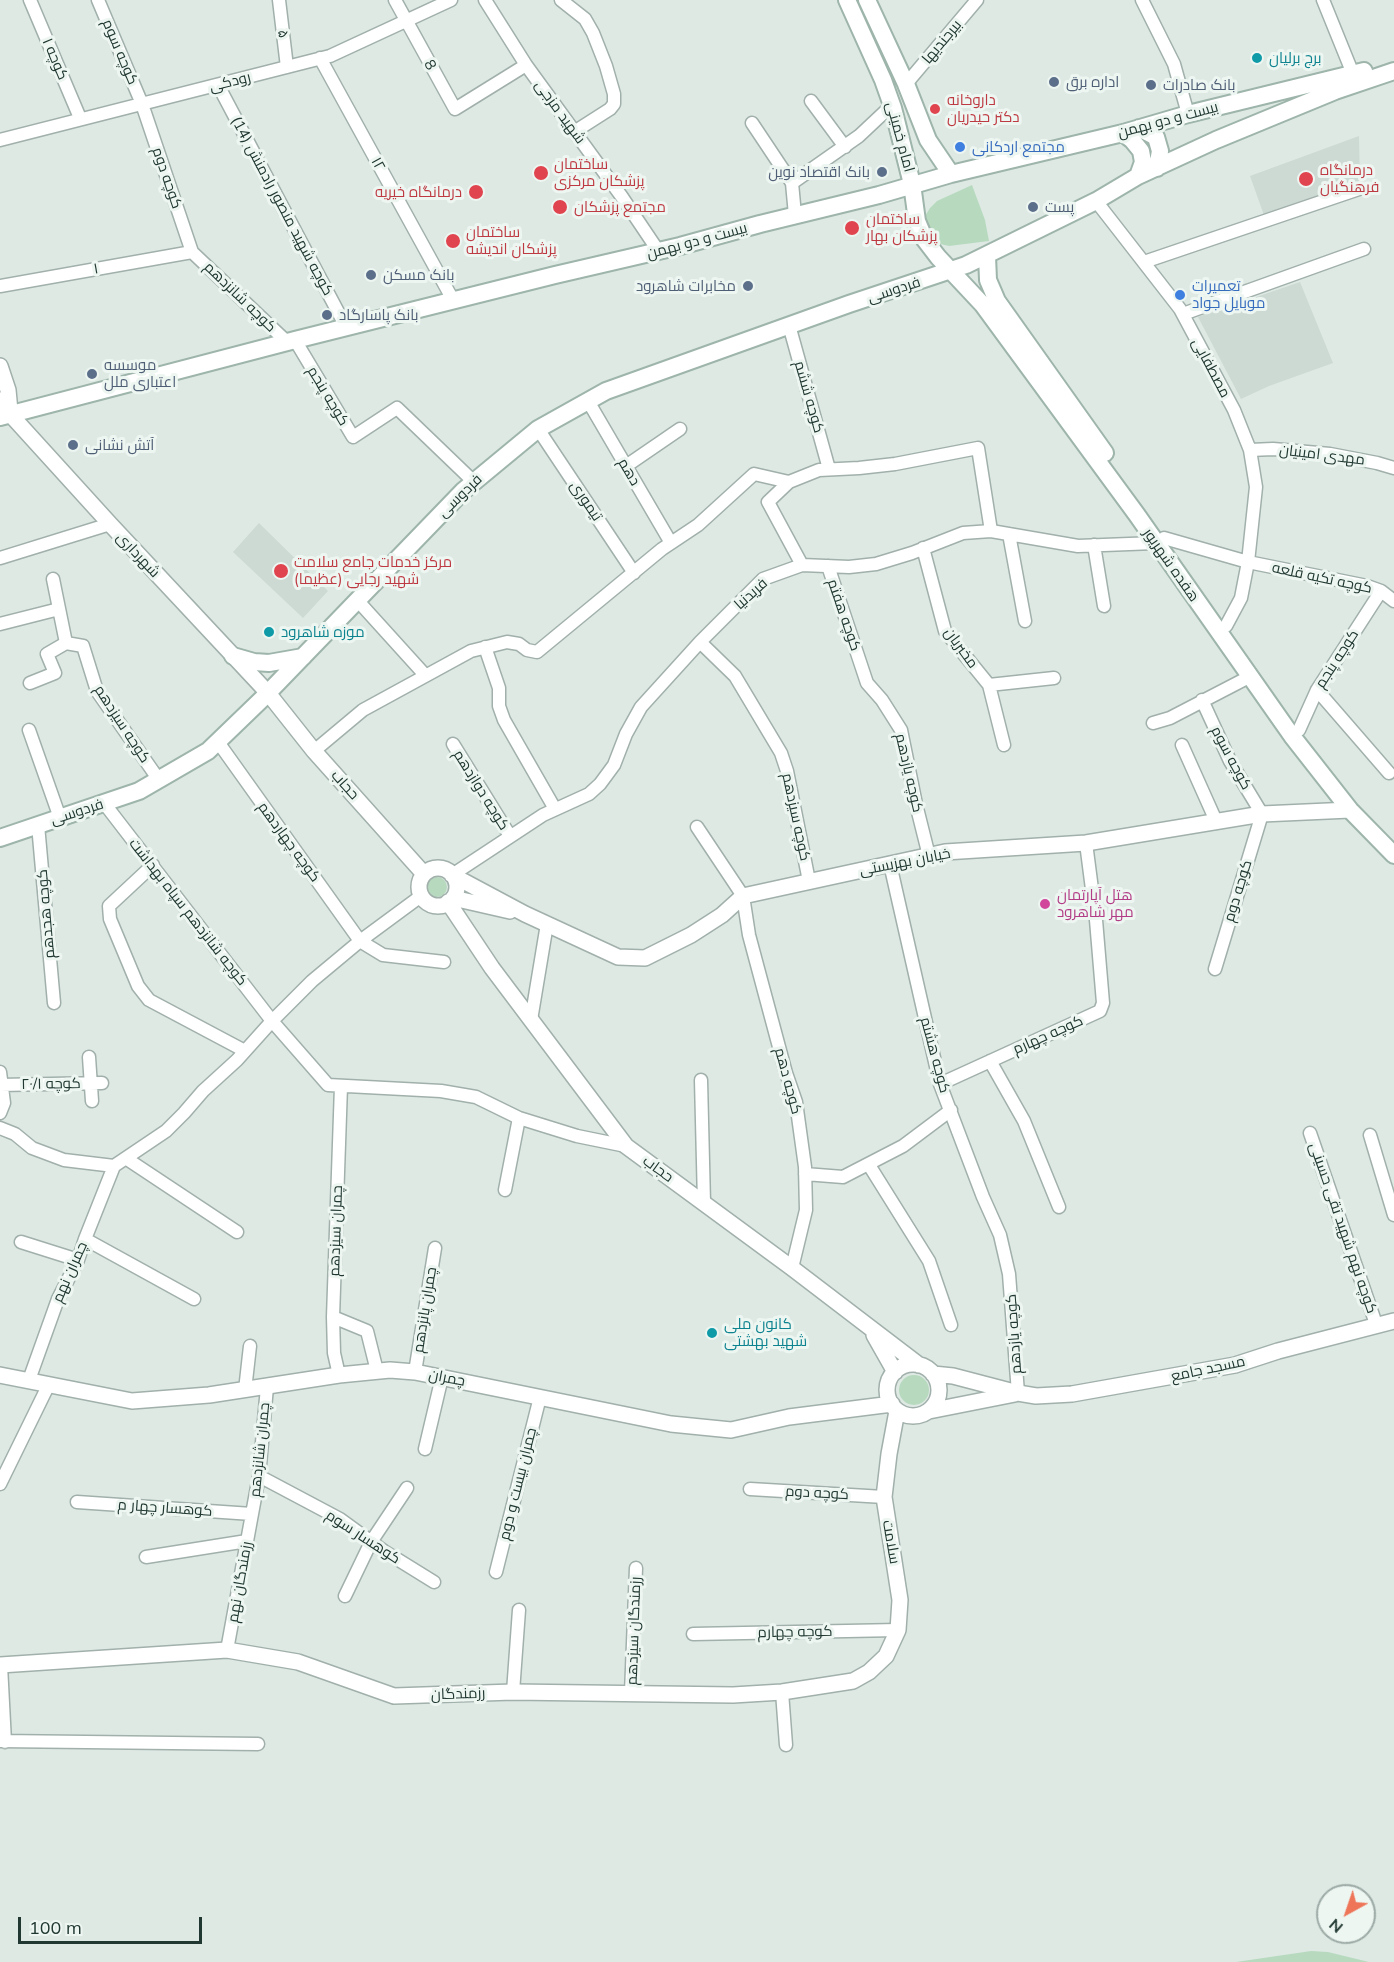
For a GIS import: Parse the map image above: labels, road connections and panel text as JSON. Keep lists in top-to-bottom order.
{
  "streets": {
    "main road": [
      "بیست و دو بهمن",
      "امام خمینی",
      "فردوسی",
      "هفده شهریور"
    ],
    "street": [
      "۵",
      "بیرجندیها",
      "کوچه سوم",
      "۱ کوچه",
      "8",
      "رودکی",
      "شهید مزجی",
      "۱۲",
      "کوچه دوم",
      "کوچه شهید منصور رادمنش (14)",
      "۱",
      "کوچه شانزدهم",
      "مصطفایی",
      "کوچه پنجم",
      "کوچه ششم",
      "مهدی امینیان",
      "دهم",
      "تیموری",
      "شهرداری",
      "کوچه تکیه قلعه",
      "فریدنیا",
      "کوچه هفتم",
      "مخبریان",
      "کوچه سیزدهم",
      "کوچه یازدهم",
      "حجاب",
      "کوچه دوازدهم",
      "کوچه چهاردهم",
      "خیابان بهزیستی",
      "کوچه شانزدهم سپاه بهداشت",
      "کوچه هجدهم",
      "کوچه چهارم",
      "کوچه هشتم",
      "کوچه دهم",
      "کوچه ۲۰/۱",
      "کوچه نهم شهید تقی حسینی",
      "چمران سیزدهم",
      "چمران نهم",
      "چمران پانزدهم",
      "مسجد جامع",
      "چمران",
      "چمران شانزدهم",
      "چمران بیست و دوم",
      "کوهسار چهار م",
      "کوهسار سوم",
      "سلامت",
      "رزمندگان نهم",
      "رزمندگان سیزدهم",
      "رزمندگان"
    ]
  },
  "crossings": [
    ["۵", "رودکی"],
    ["بیرجندیها", "امام خمینی"],
    ["کوچه سوم", "رودکی"],
    ["کوچه سوم", "کوچه دوم"],
    ["کوچه سوم", "خیابان بهزیستی"],
    ["۱ کوچه", "رودکی"],
    ["8", "رودکی"],
    ["8", "شهید مزجی"],
    ["رودکی", "۱۲"],
    ["رودکی", "کوچه دوم"],
    ["رودکی", "کوچه شهید منصور رادمنش (14)"],
    ["شهید مزجی", "بیست و دو بهمن"],
    ["بیست و دو بهمن", "امام خمینی"],
    ["بیست و دو بهمن", "۱۲"],
    ["بیست و دو بهمن", "کوچه شهید منصور رادمنش (14)"],
    ["بیست و دو بهمن", "فردوسی"],
    ["بیست و دو بهمن", "کوچه شانزدهم"],
    ["بیست و دو بهمن", "مصطفایی"],
    ["بیست و دو بهمن", "کوچه پنجم"],
    ["بیست و دو بهمن", "شهرداری"],
    ["بیست و دو بهمن", "هفده شهریور"],
    ["امام خمینی", "فردوسی"],
    ["امام خمینی", "هفده شهریور"],
    ["کوچه دوم", "۱"],
    ["کوچه دوم", "کوچه شانزدهم"],
    ["کوچه دوم", "خیابان بهزیستی"],
    ["کوچه دوم", "سلامت"],
    ["۱", "کوچه شانزدهم"],
    ["فردوسی", "کوچه پنجم"],
    ["فردوسی", "کوچه ششم"],
    ["فردوسی", "دهم"],
    ["فردوسی", "تیموری"],
    ["فردوسی", "شهرداری"],
    ["فردوسی", "هفده شهریور"],
    ["فردوسی", "کوچه سیزدهم"],
    ["فردوسی", "حجاب"],
    ["فردوسی", "کوچه چهاردهم"],
    ["فردوسی", "کوچه شانزدهم سپاه بهداشت"],
    ["فردوسی", "کوچه هجدهم"],
    ["کوچه شانزدهم", "کوچه پنجم"],
    ["مصطفایی", "مهدی امینیان"],
    ["مصطفایی", "کوچه تکیه قلعه"],
    ["کوچه پنجم", "هفده شهریور"],
    ["کوچه پنجم", "کوچه تکیه قلعه"],
    ["شهرداری", "حجاب"],
    ["هفده شهریور", "کوچه تکیه قلعه"],
    ["هفده شهریور", "فریدنیا"],
    ["هفده شهریور", "خیابان بهزیستی"],
    ["کوچه تکیه قلعه", "فریدنیا"],
    ["فریدنیا", "کوچه هفتم"],
    ["فریدنیا", "مخبریان"],
    ["فریدنیا", "کوچه سیزدهم"],
    ["فریدنیا", "حجاب"],
    ["فریدنیا", "کوچه دوازدهم"],
    ["کوچه هفتم", "کوچه یازدهم"],
    ["کوچه سیزدهم", "خیابان بهزیستی"],
    ["کوچه یازدهم", "خیابان بهزیستی"],
    ["کوچه یازدهم", "کوچه هشتم"],
    ["کوچه یازدهم", "مسجد جامع"],
    ["حجاب", "کوچه دهم"],
    ["حجاب", "چمران"],
    ["حجاب", "سلامت"],
    ["خیابان بهزیستی", "کوچه چهارم"],
    ["خیابان بهزیستی", "کوچه هشتم"],
    ["خیابان بهزیستی", "کوچه دهم"],
    ["کوچه شانزدهم سپاه بهداشت", "چمران سیزدهم"],
    ["کوچه چهارم", "کوچه هشتم"],
    ["کوچه چهارم", "سلامت"],
    ["کوچه چهارم", "رزمندگان"],
    ["کوچه نهم شهید تقی حسینی", "مسجد جامع"],
    ["چمران سیزدهم", "چمران"],
    ["چمران نهم", "چمران"],
    ["چمران پانزدهم", "چمران"],
    ["چمران", "چمران شانزدهم"],
    ["چمران", "چمران بیست و دوم"],
    ["چمران", "سلامت"],
    ["چمران شانزدهم", "کوهسار چهار م"],
    ["چمران شانزدهم", "کوهسار سوم"],
    ["چمران شانزدهم", "رزمندگان نهم"],
    ["کوهسار چهار م", "رزمندگان نهم"],
    ["سلامت", "رزمندگان"],
    ["رزمندگان نهم", "رزمندگان"],
    ["رزمندگان سیزدهم", "رزمندگان"]
  ],
  "places": [
    "برج برلیان",
    "اداره برق",
    "بانک صادرات",
    "داروخانه دکتر حیدریان",
    "مجتمع اردکانی",
    "بانک اقتصاد نوین",
    "ساختمان پزشکان مرکزی",
    "درمانگاه فرهنگیان",
    "درمانگاه خیریه",
    "مجتمع پزشکان",
    "پست",
    "ساختمان پزشکان بهار",
    "ساختمان پزشکان اندیشه",
    "بانک مسکن",
    "مخابرات شاهرود",
    "تعمیرات موبایل جواد",
    "بانک پاسارگاد",
    "موسسه اعتباری ملل",
    "آتش نشانی",
    "مرکز خدمات جامع سلامت شهید رجایی (عظیما)",
    "موزه شاهرود",
    "هتل آپارتمان مهر شاهرود",
    "کانون ملی شهید بهشتی"
  ],
  "scale_bar": "100 m",
  "north": "bottom left"
}
